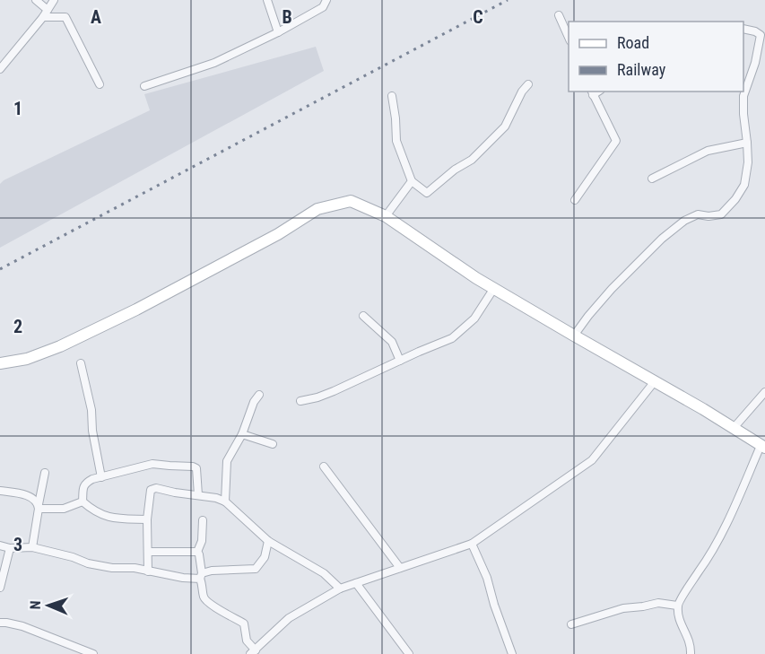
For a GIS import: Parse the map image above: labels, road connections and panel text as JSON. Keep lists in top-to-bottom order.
{
  "legend": ["Road", "Railway"],
  "north": "left",
  "grid": {
    "columns": ["A", "B", "C"],
    "rows": ["1", "2", "3"]
  }
}
